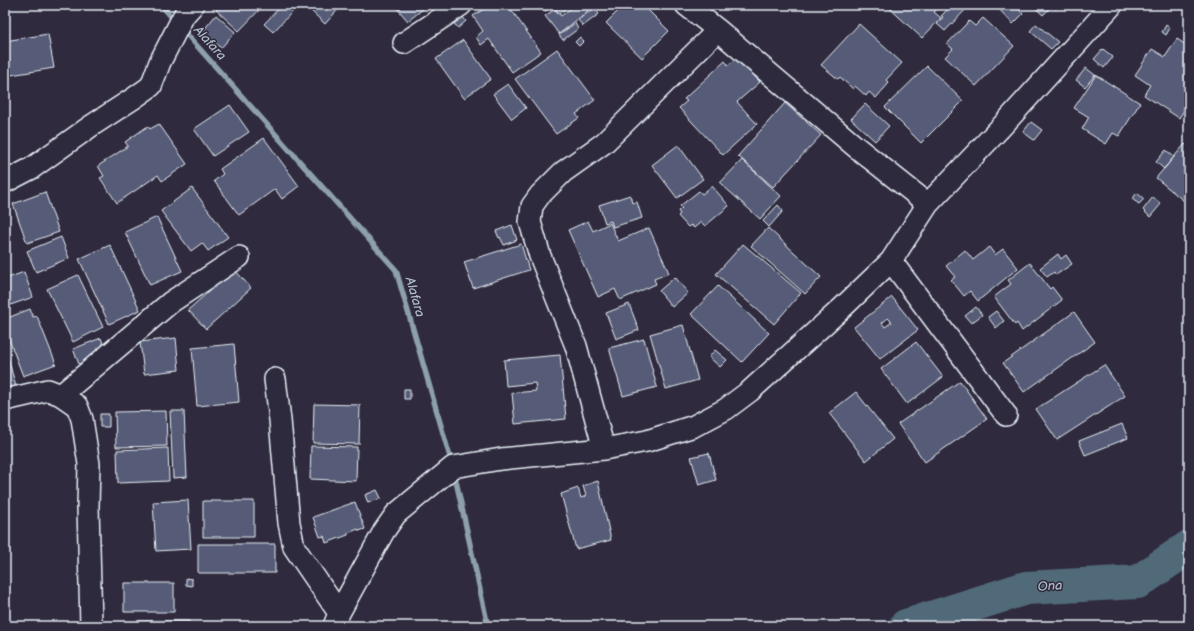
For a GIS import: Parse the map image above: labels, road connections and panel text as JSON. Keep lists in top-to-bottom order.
{
  "water": ["Alafara", "Ona"]
}
